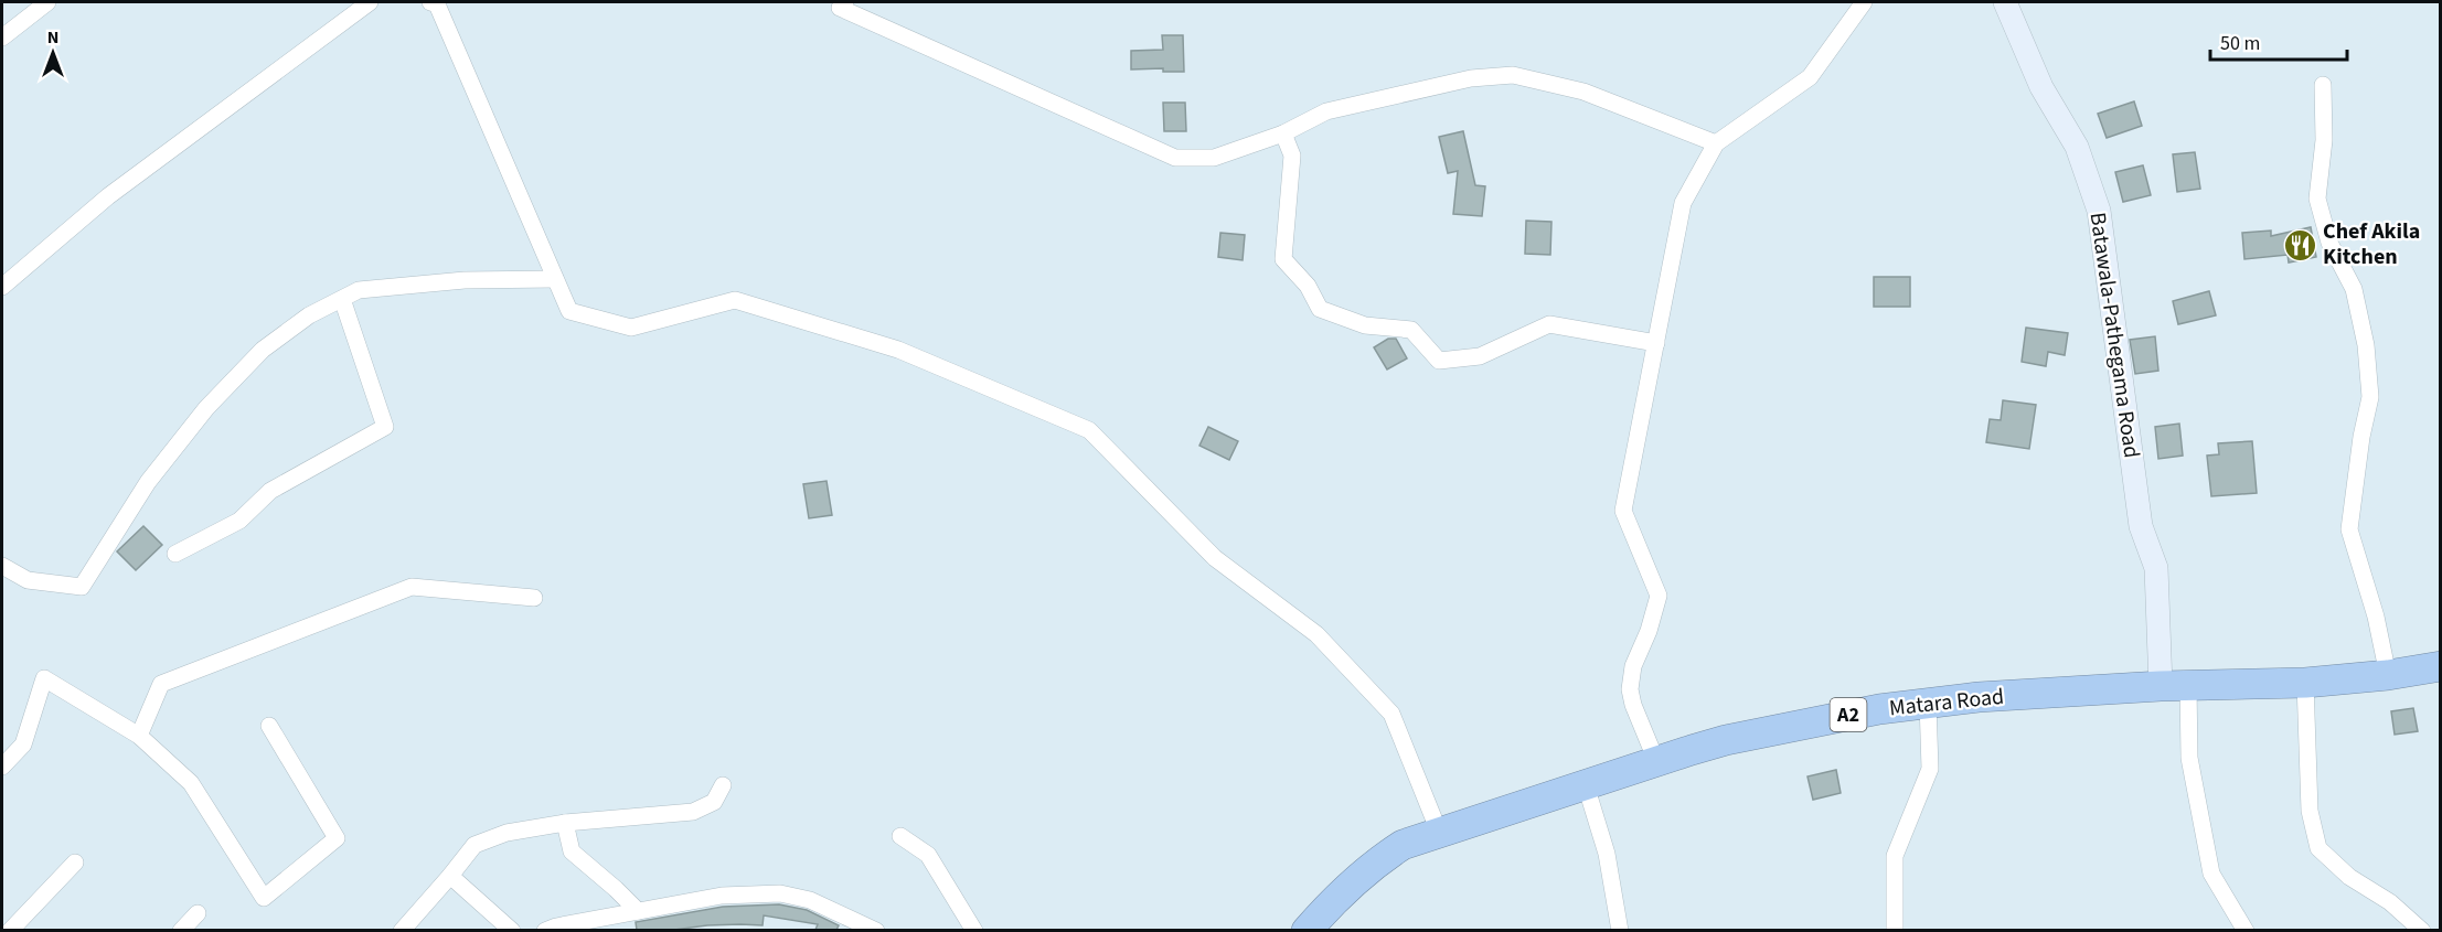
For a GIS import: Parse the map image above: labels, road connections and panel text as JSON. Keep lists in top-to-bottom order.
{
  "streets": {
    "highway": ["Matara Road", "A2"],
    "main road": ["Batawala-Pathegama Road"]
  },
  "crossings": [
    ["Batawala-Pathegama Road", "Matara Road"]
  ],
  "places": {
    "restaurant": ["Chef Akila Kitchen"]
  },
  "scale_bar": "50 m",
  "north": "top"
}
